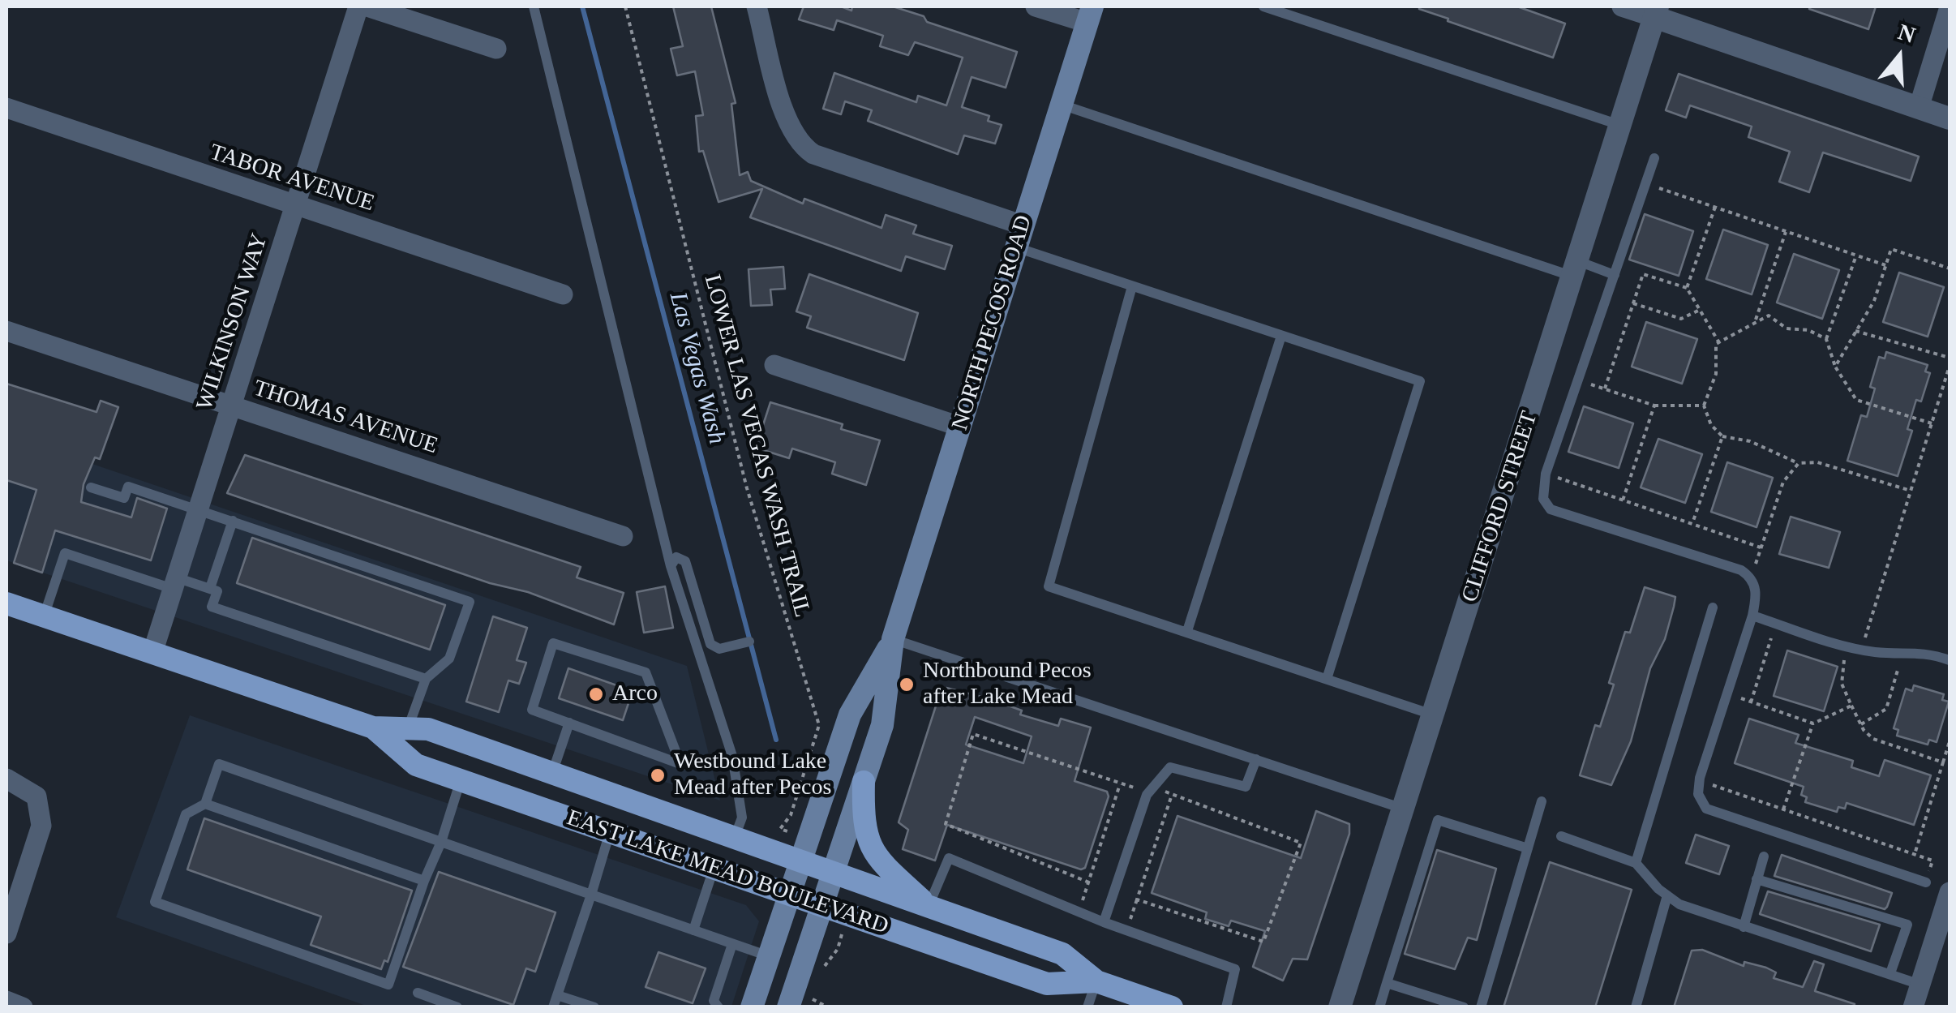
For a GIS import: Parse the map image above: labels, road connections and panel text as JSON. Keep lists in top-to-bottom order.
{
  "streets": {
    "main road": ["NORTH PECOS ROAD", "EAST LAKE MEAD BOULEVARD"],
    "street": [
      "TABOR AVENUE",
      "WILKINSON WAY",
      "THOMAS AVENUE",
      "CLIFFORD STREET"
    ],
    "path": ["LOWER LAS VEGAS WASH TRAIL"]
  },
  "crossings": [
    ["TABOR AVENUE", "WILKINSON WAY"],
    ["WILKINSON WAY", "THOMAS AVENUE"],
    ["WILKINSON WAY", "EAST LAKE MEAD BOULEVARD"],
    ["NORTH PECOS ROAD", "LOWER LAS VEGAS WASH TRAIL"],
    ["NORTH PECOS ROAD", "EAST LAKE MEAD BOULEVARD"]
  ],
  "water": ["Las Vegas Wash"],
  "places": ["Northbound Pecos after Lake Mead", "Arco", "Westbound Lake Mead after Pecos"],
  "north": "top"
}
